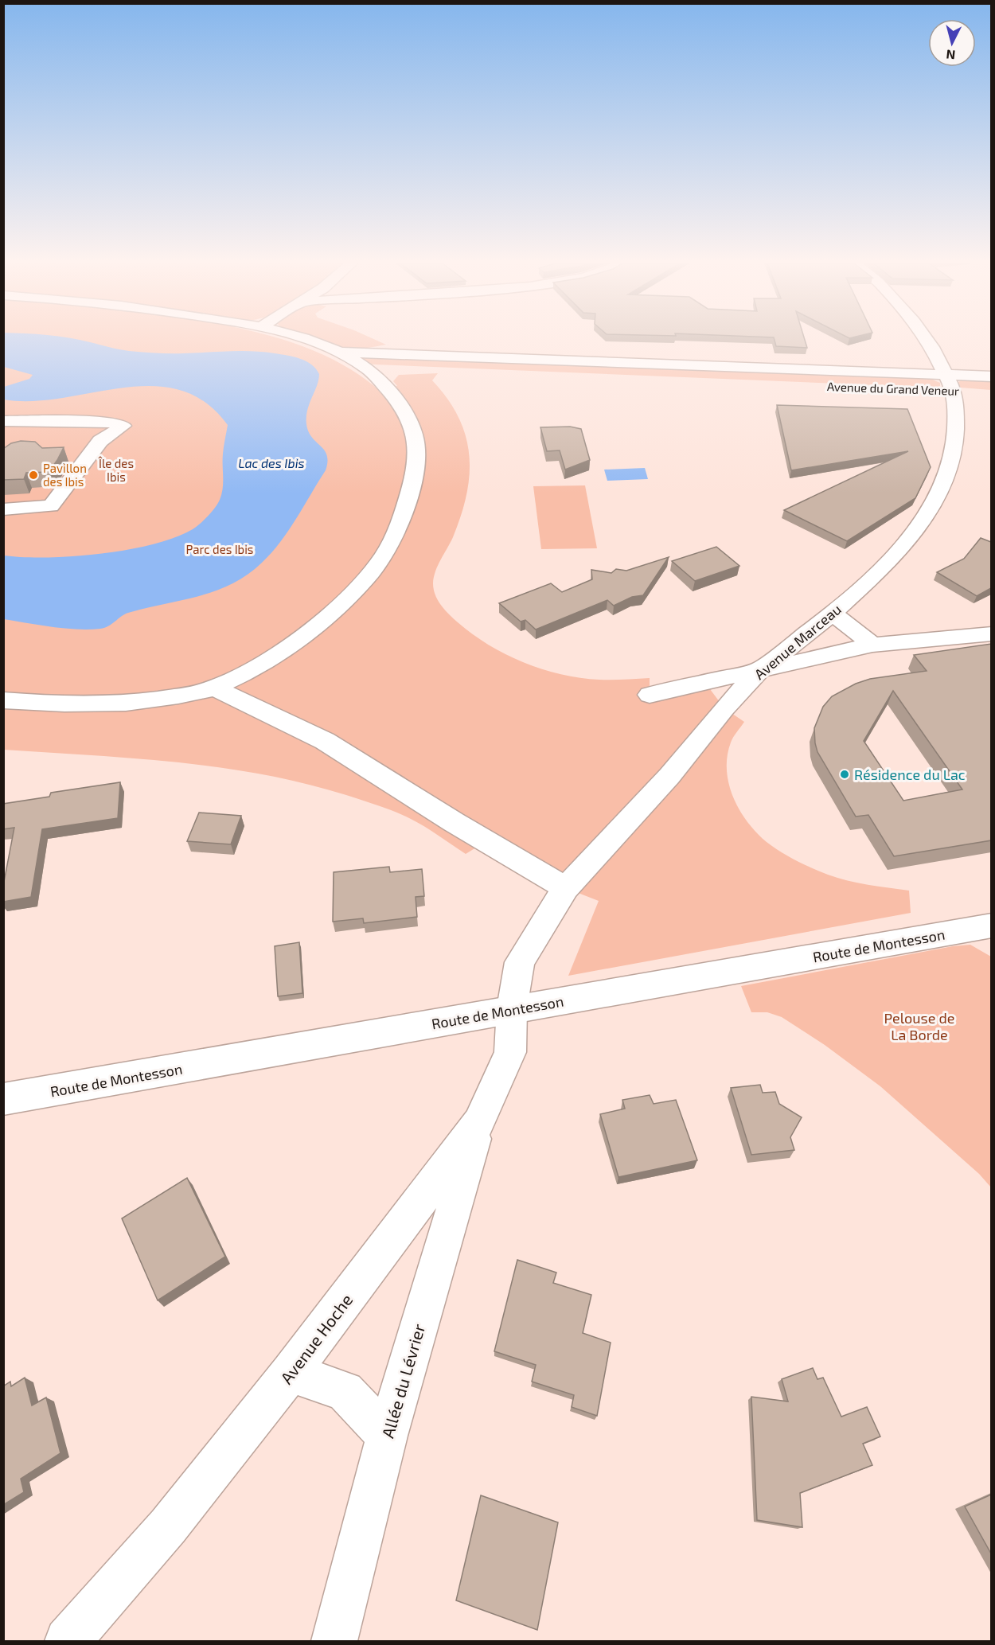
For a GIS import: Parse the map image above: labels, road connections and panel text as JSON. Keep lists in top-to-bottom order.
{
  "streets": {
    "street": [
      "Avenue du Grand Veneur",
      "Avenue Marceau",
      "Route de Montesson",
      "Avenue Hoche",
      "Allée du Lévrier"
    ]
  },
  "crossings": [
    ["Avenue du Grand Veneur", "Avenue Marceau"],
    ["Avenue Marceau", "Route de Montesson"],
    ["Avenue Marceau", "Avenue Hoche"],
    ["Route de Montesson", "Avenue Hoche"],
    ["Avenue Hoche", "Allée du Lévrier"]
  ],
  "water": ["Lac des Ibis"],
  "parks": ["Île des Ibis", "Parc des Ibis", "Pelouse de La Borde"],
  "places": ["Pavillon des Ibis", "Résidence du Lac"],
  "north": "bottom"
}
